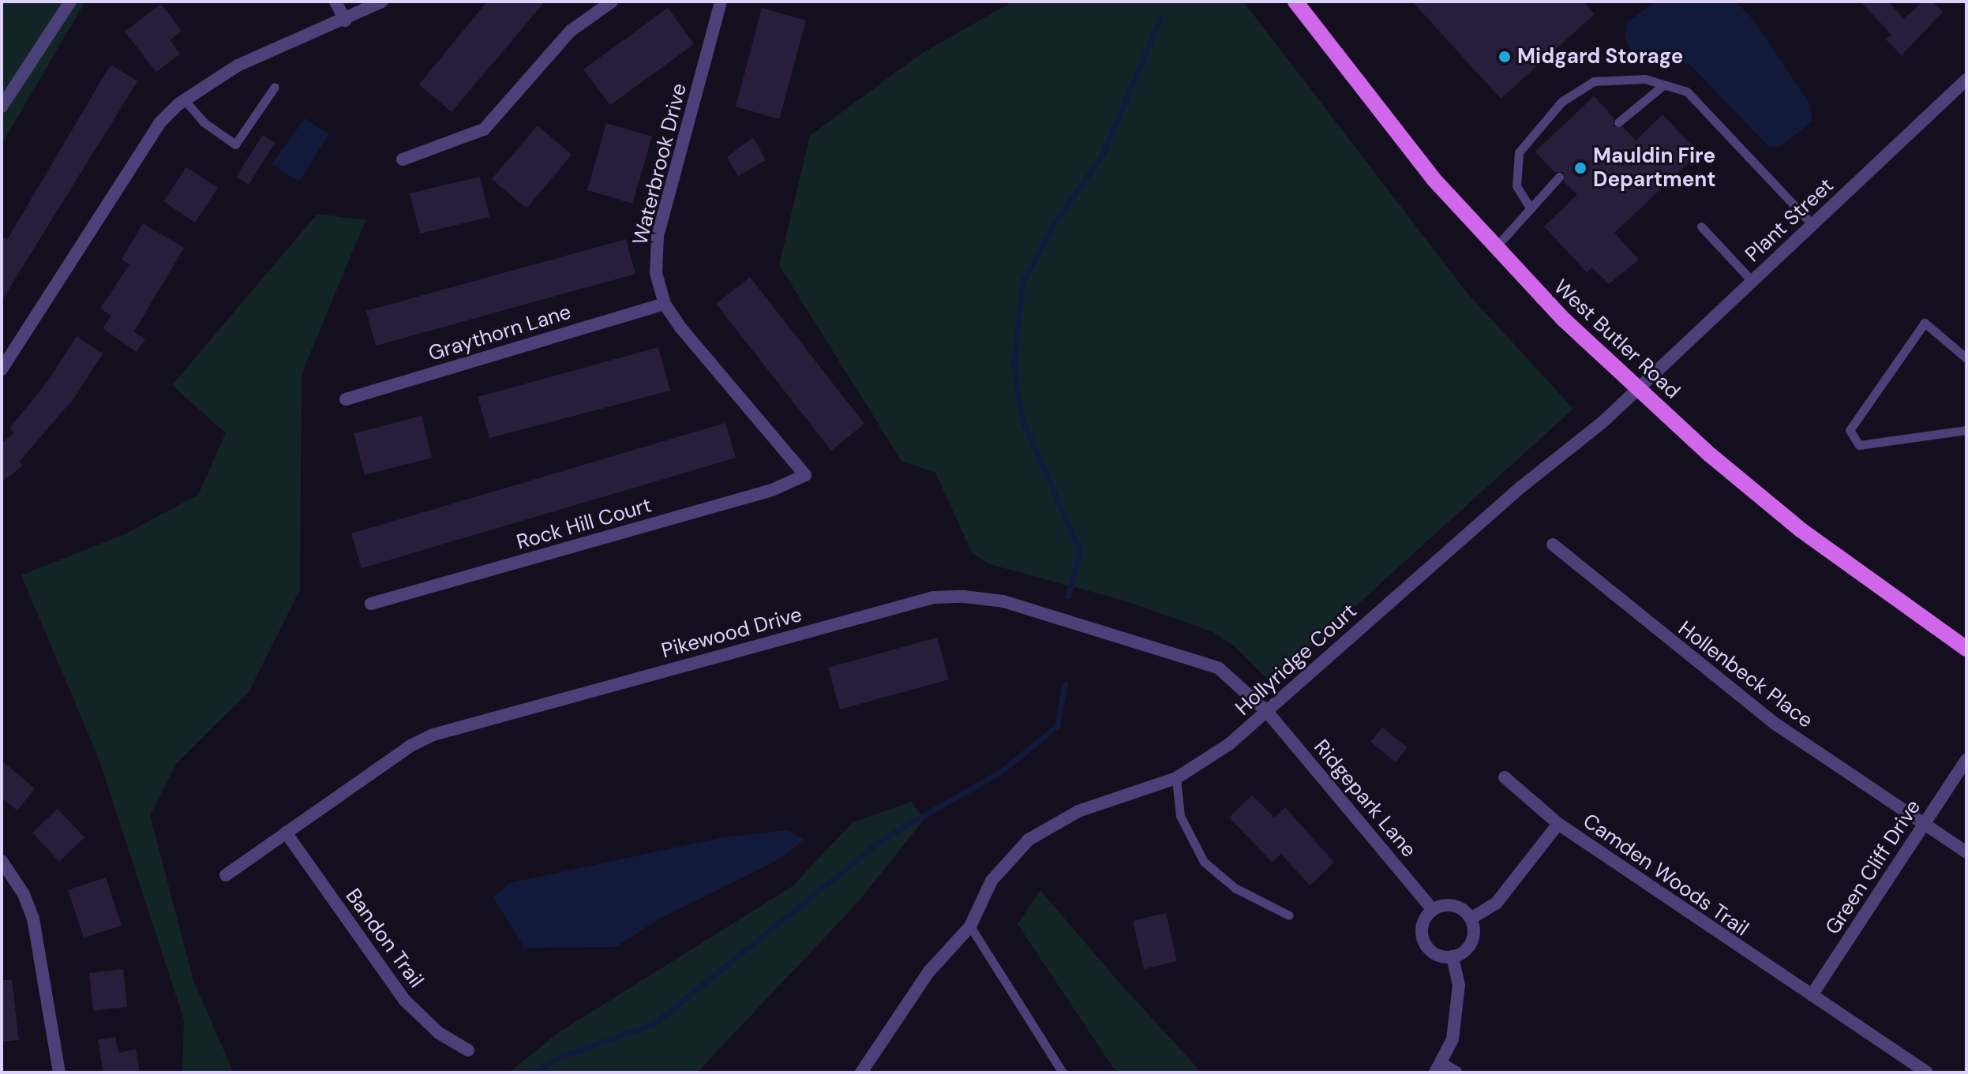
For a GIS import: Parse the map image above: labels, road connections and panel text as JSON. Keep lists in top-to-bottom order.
{
  "streets": {
    "main road": ["West Butler Road"],
    "street": [
      "Waterbrook Drive",
      "Plant Street",
      "Graythorn Lane",
      "Rock Hill Court",
      "Pikewood Drive",
      "Hollyridge Court",
      "Hollenbeck Place",
      "Ridgepark Lane",
      "Green Cliff Drive",
      "Camden Woods Trail",
      "Bandon Trail"
    ]
  },
  "crossings": [
    ["Waterbrook Drive", "Graythorn Lane"],
    ["Waterbrook Drive", "Rock Hill Court"],
    ["Plant Street", "West Butler Road"],
    ["Plant Street", "Hollyridge Court"],
    ["West Butler Road", "Hollyridge Court"],
    ["Pikewood Drive", "Hollyridge Court"],
    ["Pikewood Drive", "Ridgepark Lane"],
    ["Pikewood Drive", "Bandon Trail"],
    ["Hollyridge Court", "Ridgepark Lane"],
    ["Hollenbeck Place", "Green Cliff Drive"],
    ["Green Cliff Drive", "Camden Woods Trail"]
  ],
  "places": ["Midgard Storage", "Mauldin Fire Department"]
}
